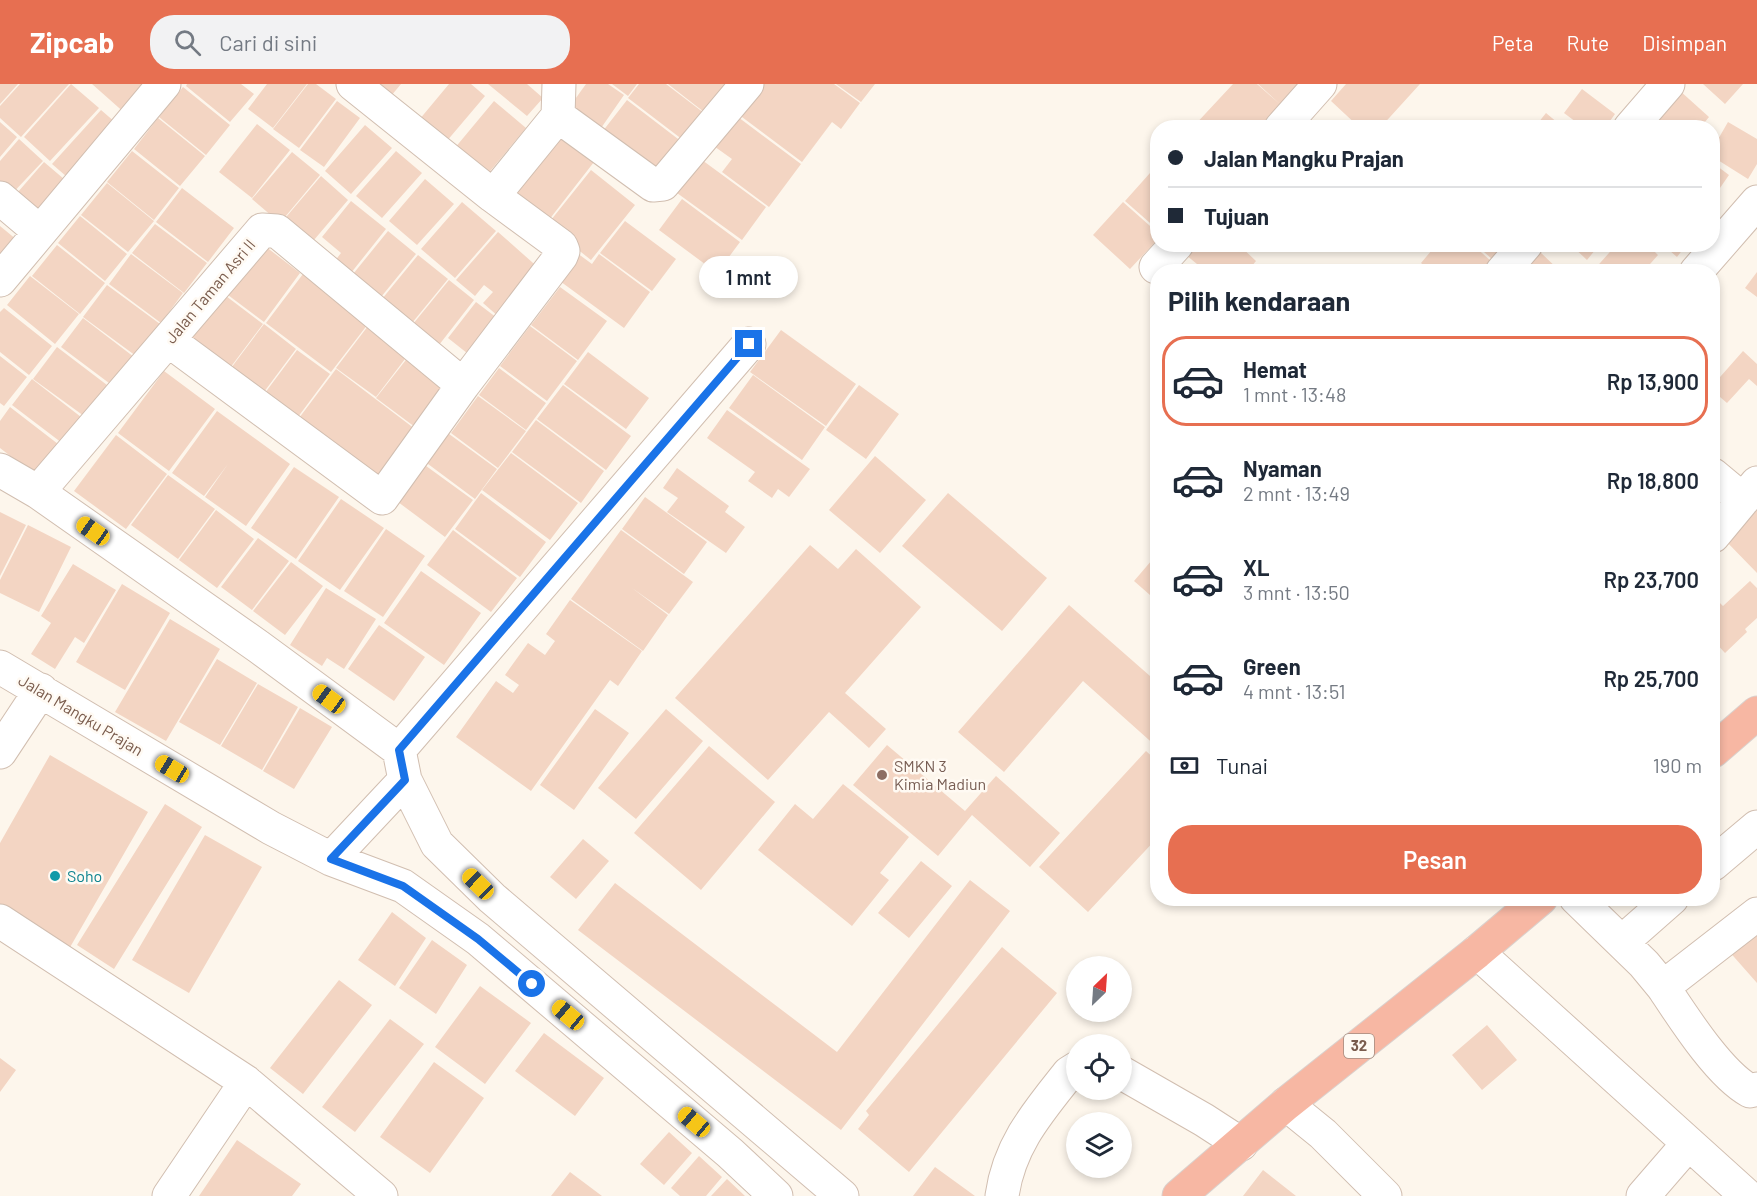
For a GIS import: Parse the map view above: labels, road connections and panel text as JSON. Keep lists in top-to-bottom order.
{
  "streets": {
    "highway": ["32"],
    "street": ["Jalan Taman Asri II", "Jalan Mangku Prajan"]
  },
  "places": ["SMKN 3 Kimia Madiun", "Soho"],
  "north": "top right",
  "page": {
    "header": "Zipcab",
    "search": "Cari di sini",
    "nav": ["Peta", "Rute", "Disimpan"],
    "banner": ["Jalan Mangku Prajan", "Tujuan"],
    "bubble": "1 mnt",
    "heading": "Pilih kendaraan",
    "list": [
      {
        "name": "Hemat",
        "note": "1 mnt · 13:48",
        "value": "Rp 13,900"
      },
      {
        "name": "Nyaman",
        "note": "2 mnt · 13:49",
        "value": "Rp 18,800"
      },
      {
        "name": "XL",
        "note": "3 mnt · 13:50",
        "value": "Rp 23,700"
      },
      {
        "name": "Green",
        "note": "4 mnt · 13:51",
        "value": "Rp 25,700"
      }
    ],
    "pay": ["Tunai", "190 m"],
    "buttons": "Pesan"
  }
}
